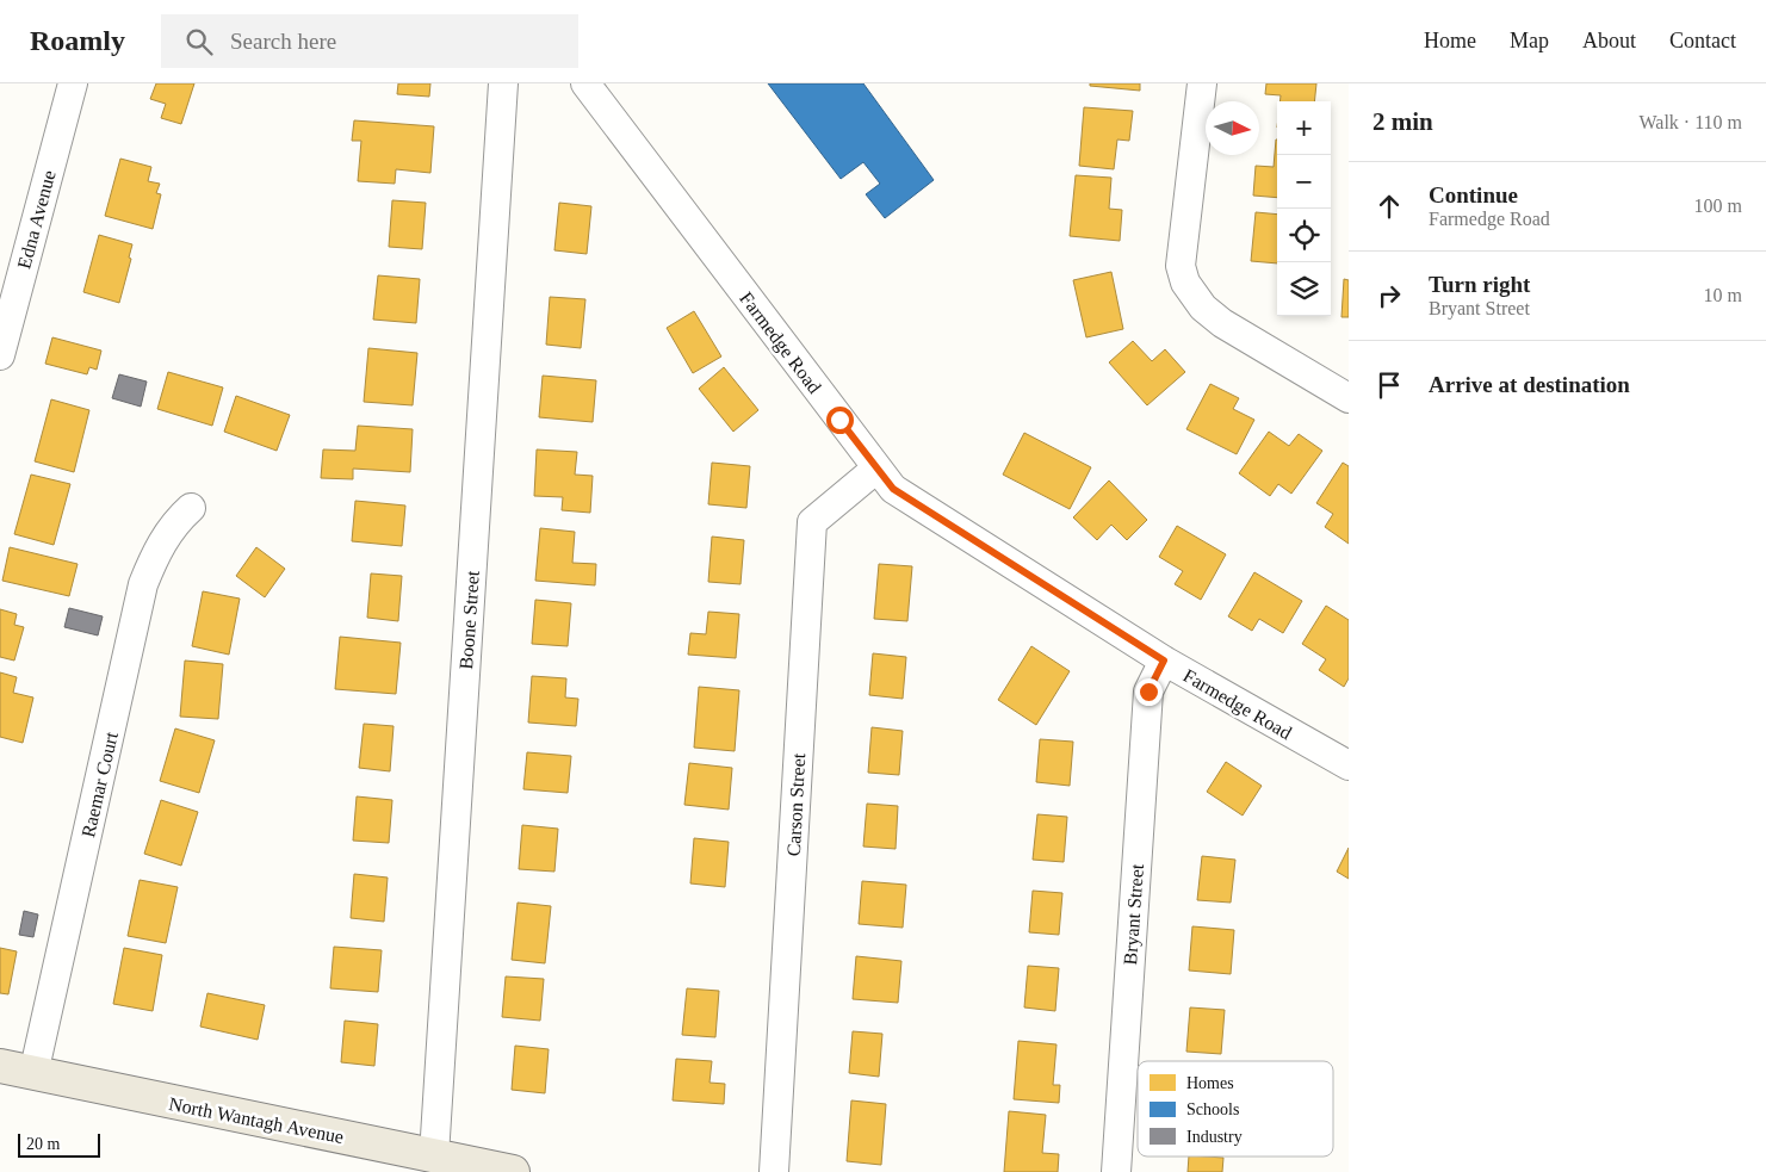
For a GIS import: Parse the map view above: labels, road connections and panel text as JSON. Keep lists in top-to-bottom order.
{
  "streets": {
    "main road": ["North Wantagh Avenue"],
    "street": [
      "Edna Avenue",
      "Farmedge Road",
      "Boone Street",
      "Raemar Court",
      "Carson Street",
      "Bryant Street"
    ]
  },
  "crossings": [
    ["Farmedge Road", "Carson Street"],
    ["Farmedge Road", "Bryant Street"],
    ["Boone Street", "North Wantagh Avenue"],
    ["Raemar Court", "North Wantagh Avenue"]
  ],
  "legend": ["Homes", "Schools", "Industry"],
  "scale_bar": "20 m",
  "north": "right",
  "page": {
    "header": "Roamly",
    "search": "Search here",
    "nav": [
      "Home",
      "Map",
      "About",
      "Contact"
    ],
    "heading": ["2 min", "Walk · 110 m"],
    "map_buttons": ["+", "−"],
    "list": [
      ["Continue", "Farmedge Road", "100 m"],
      ["Turn right", "Bryant Street", "10 m"],
      "Arrive at destination"
    ],
    "scale": "20 m"
  }
}
